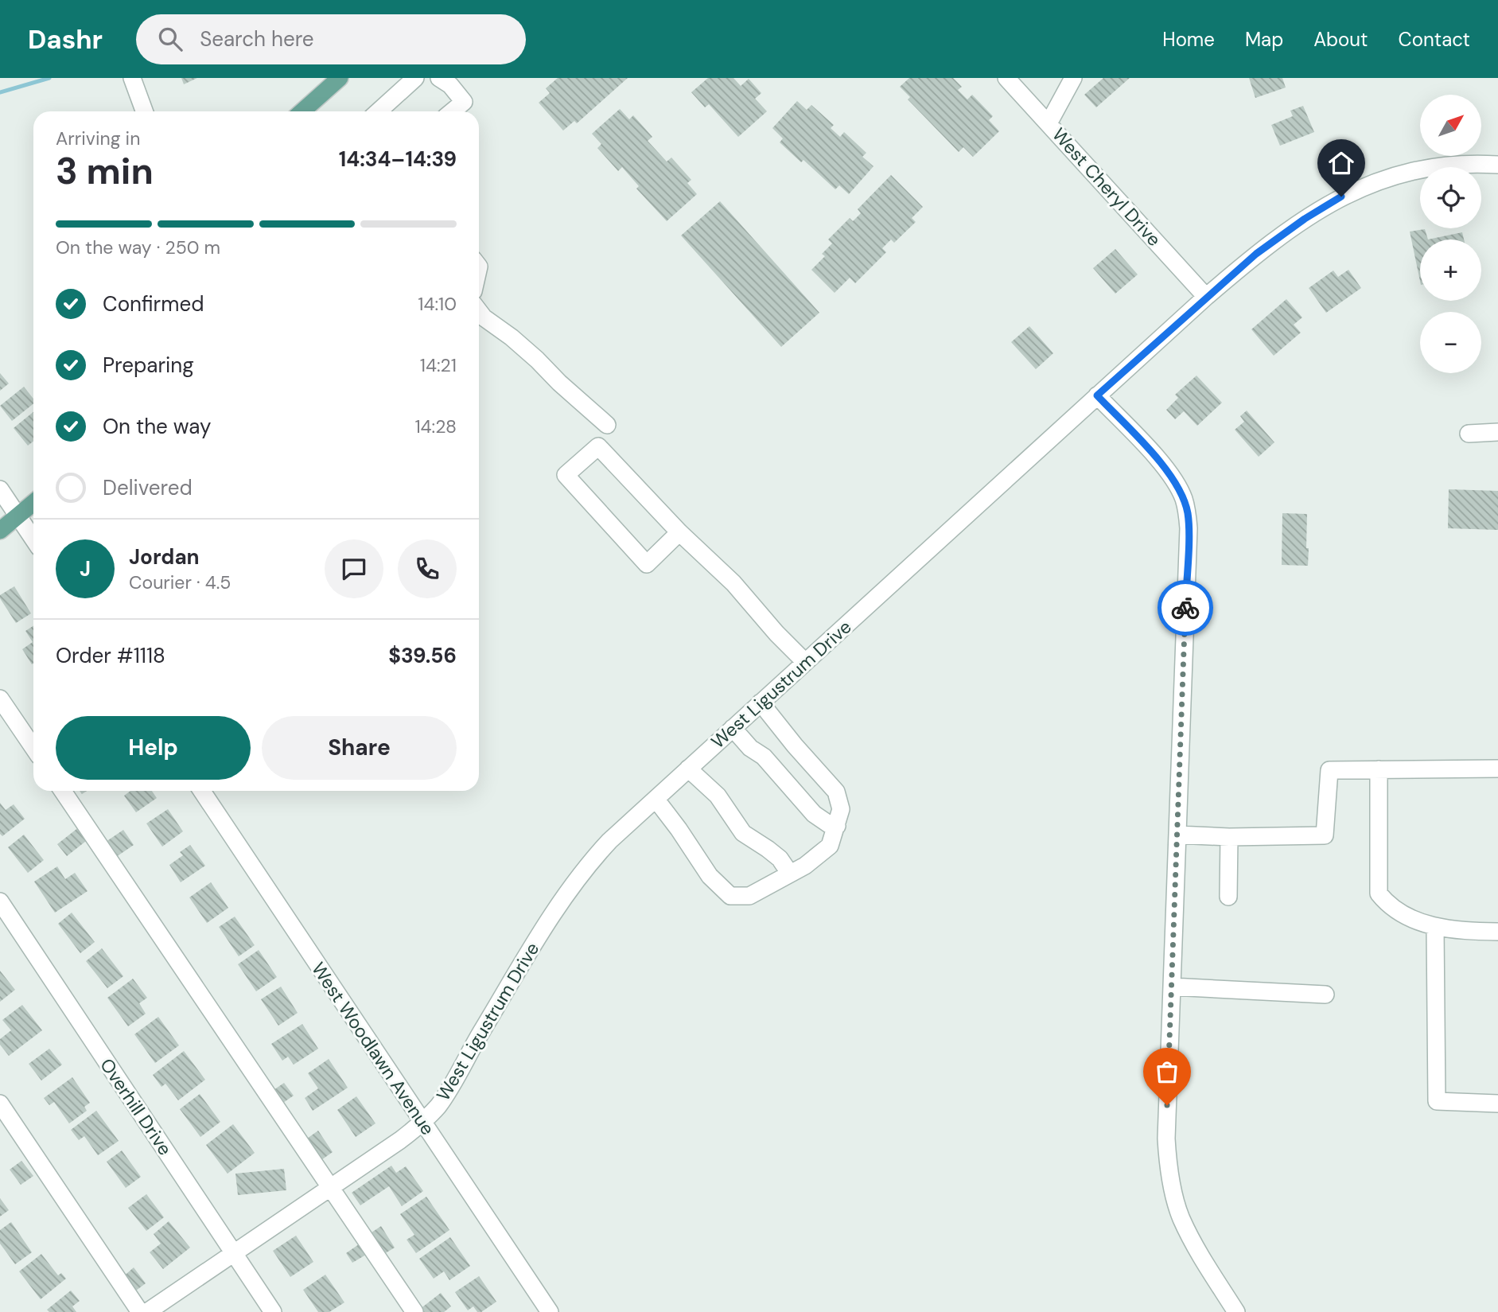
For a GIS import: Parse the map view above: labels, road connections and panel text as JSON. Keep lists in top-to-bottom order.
{
  "streets": {
    "street": [
      "West Cheryl Drive",
      "West Ligustrum Drive",
      "West Woodlawn Avenue",
      "Overhill Drive"
    ]
  },
  "crossings": [
    ["West Cheryl Drive", "West Ligustrum Drive"],
    ["West Ligustrum Drive", "West Woodlawn Avenue"],
    ["West Ligustrum Drive", "Overhill Drive"]
  ],
  "north": "top right",
  "page": {
    "header": "Dashr",
    "search": "Search here",
    "nav": [
      "Home",
      "Map",
      "About",
      "Contact"
    ],
    "map_buttons": ["+", "−"],
    "heading": ["3 min", "Arriving in", "14:34–14:39"],
    "panel": [
      "Jordan",
      "Courier · 4.5",
      "Order #1118",
      "$39.56"
    ],
    "bar": "On the way · 250 m",
    "list": [
      ["Confirmed", "14:10"],
      ["Preparing", "14:21"],
      ["On the way", "14:28"],
      "Delivered"
    ],
    "round": "J",
    "buttons": ["Help", "Share"]
  }
}
